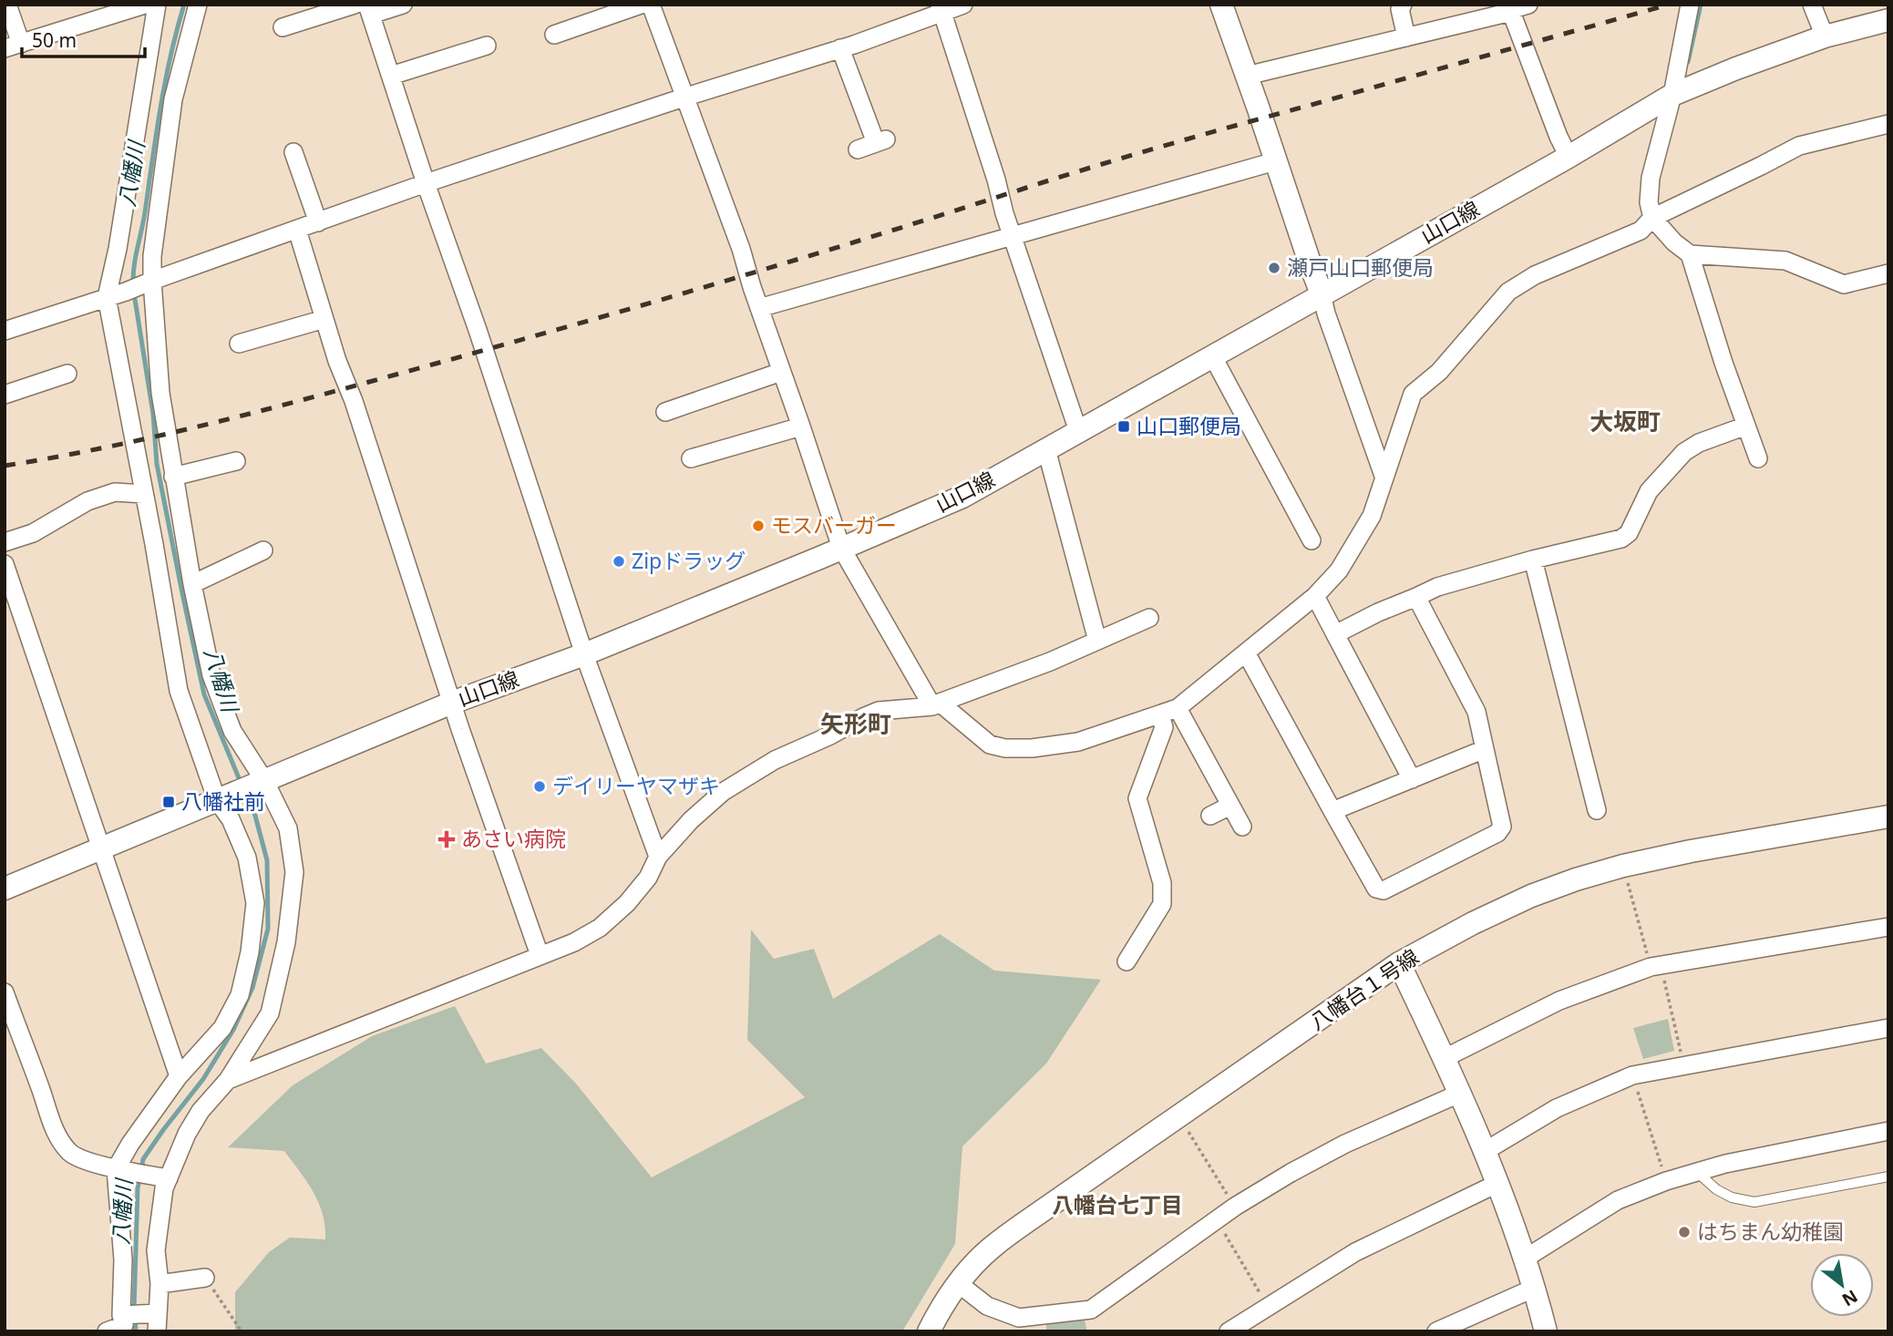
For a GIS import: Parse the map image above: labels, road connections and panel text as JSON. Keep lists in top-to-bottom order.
{
  "streets": {
    "street": ["山口線", "八幡台１号線"]
  },
  "districts": ["大坂町", "矢形町", "八幡台七丁目"],
  "water": ["八幡川"],
  "places": {
    "other": [
      "瀬戸山口郵便局",
      "モスバーガー",
      "Zipドラッグ",
      "デイリーヤマザキ",
      "はちまん幼稚園"
    ],
    "transit": ["山口郵便局", "八幡社前"],
    "health": ["あさい病院"]
  },
  "scale_bar": "50 m",
  "north": "bottom right"
}
